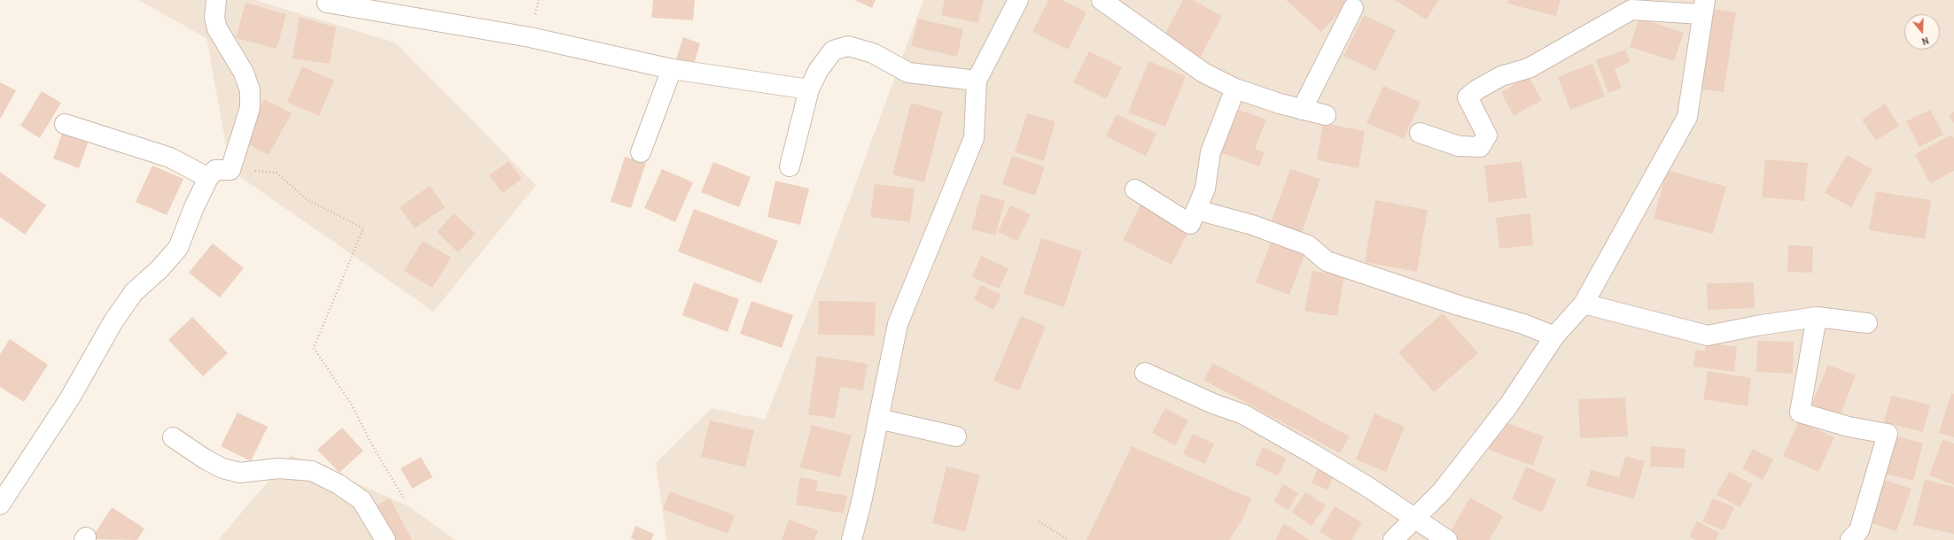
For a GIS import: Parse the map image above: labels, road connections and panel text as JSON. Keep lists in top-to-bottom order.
{
  "north": "bottom"
}
